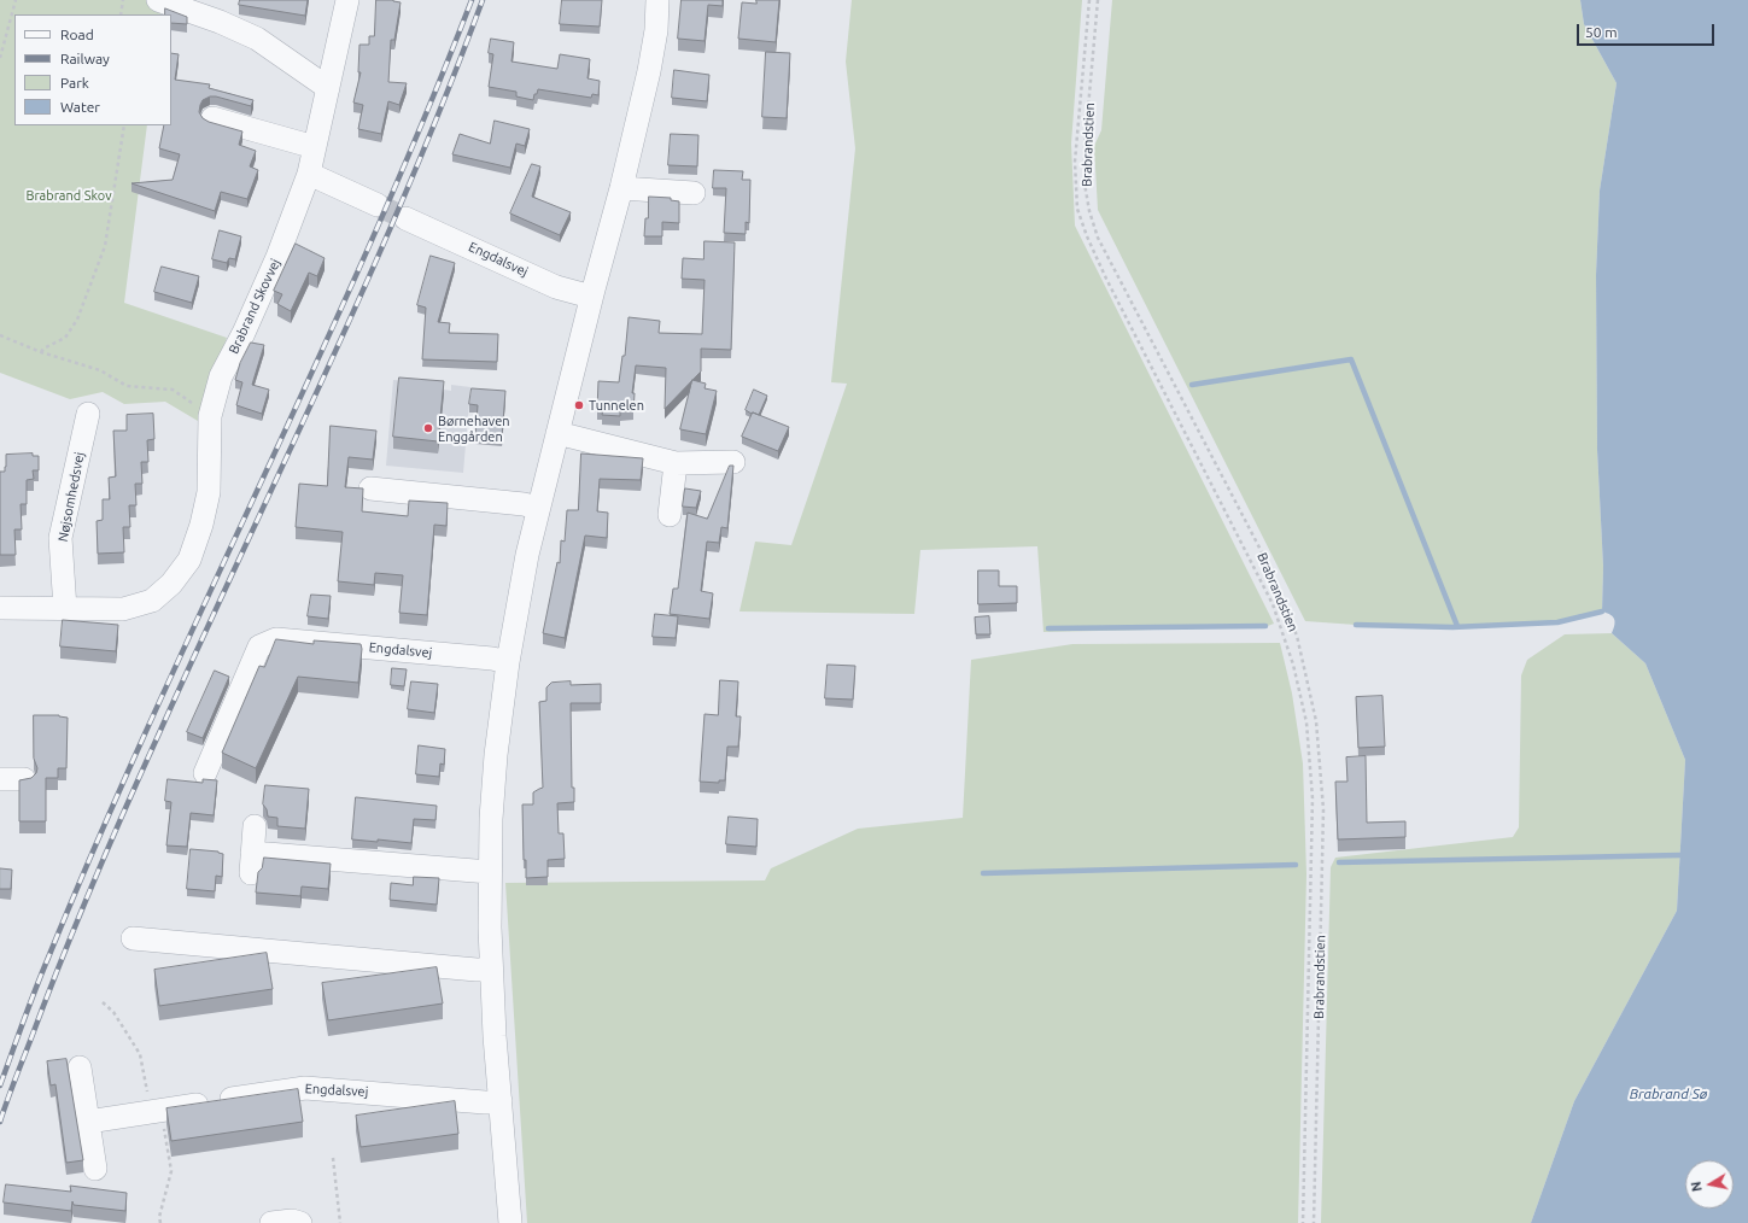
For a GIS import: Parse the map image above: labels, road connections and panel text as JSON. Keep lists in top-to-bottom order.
{
  "streets": {
    "street": ["Engdalsvej", "Brabrand Skovvej", "Nøjsomhedsvej"],
    "path": ["Brabrandstien"]
  },
  "crossings": [
    ["Brabrand Skovvej", "Nøjsomhedsvej"]
  ],
  "water": ["Brabrand Sø"],
  "parks": ["Brabrand Skov"],
  "places": ["Tunnelen", "Børnehaven Enggården"],
  "legend": [
    "Road",
    "Railway",
    "Park",
    "Water"
  ],
  "scale_bar": "50 m",
  "north": "left"
}
